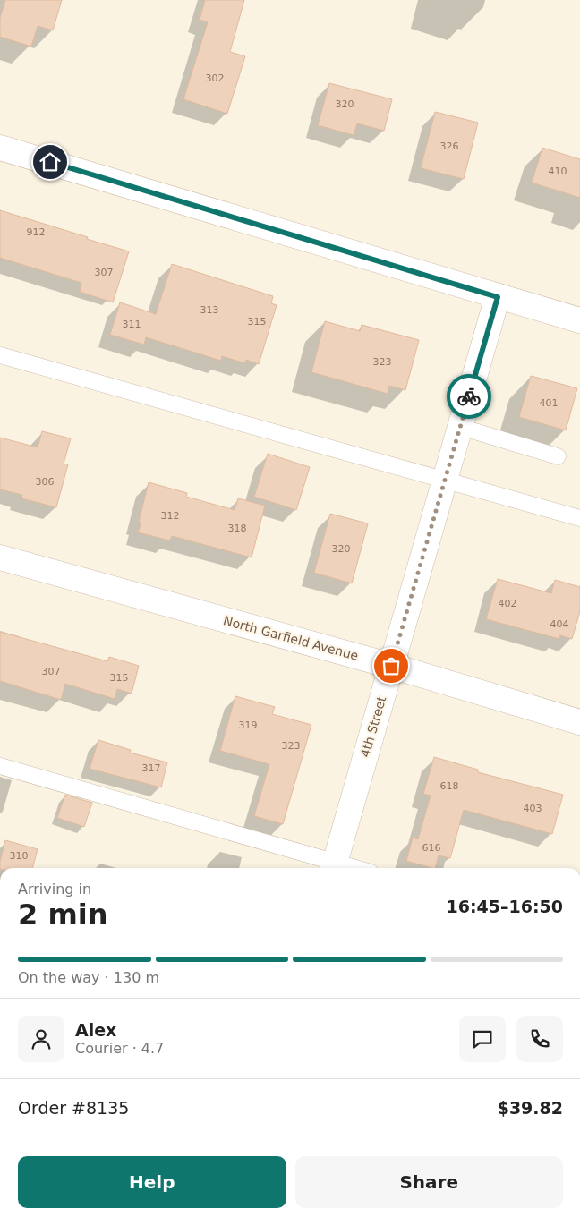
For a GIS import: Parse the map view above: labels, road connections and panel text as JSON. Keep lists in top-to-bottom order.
{
  "streets": {
    "street": ["North Garfield Avenue", "4th Street"]
  },
  "crossings": [
    ["North Garfield Avenue", "4th Street"]
  ],
  "house_numbers": [
    "302",
    "320",
    "326",
    "410",
    "912",
    "307",
    "313",
    "315",
    "311",
    "323",
    "401",
    "306",
    "312",
    "318",
    "320",
    "402",
    "404",
    "307",
    "315",
    "319",
    "323",
    "317",
    "618",
    "403",
    "616",
    "310"
  ],
  "page": {
    "heading": ["2 min", "Arriving in", "16:45–16:50"],
    "panel": [
      "Alex",
      "Courier · 4.7",
      "Order #8135",
      "$39.82"
    ],
    "bar": "On the way · 130 m",
    "buttons": ["Help", "Share"]
  }
}
